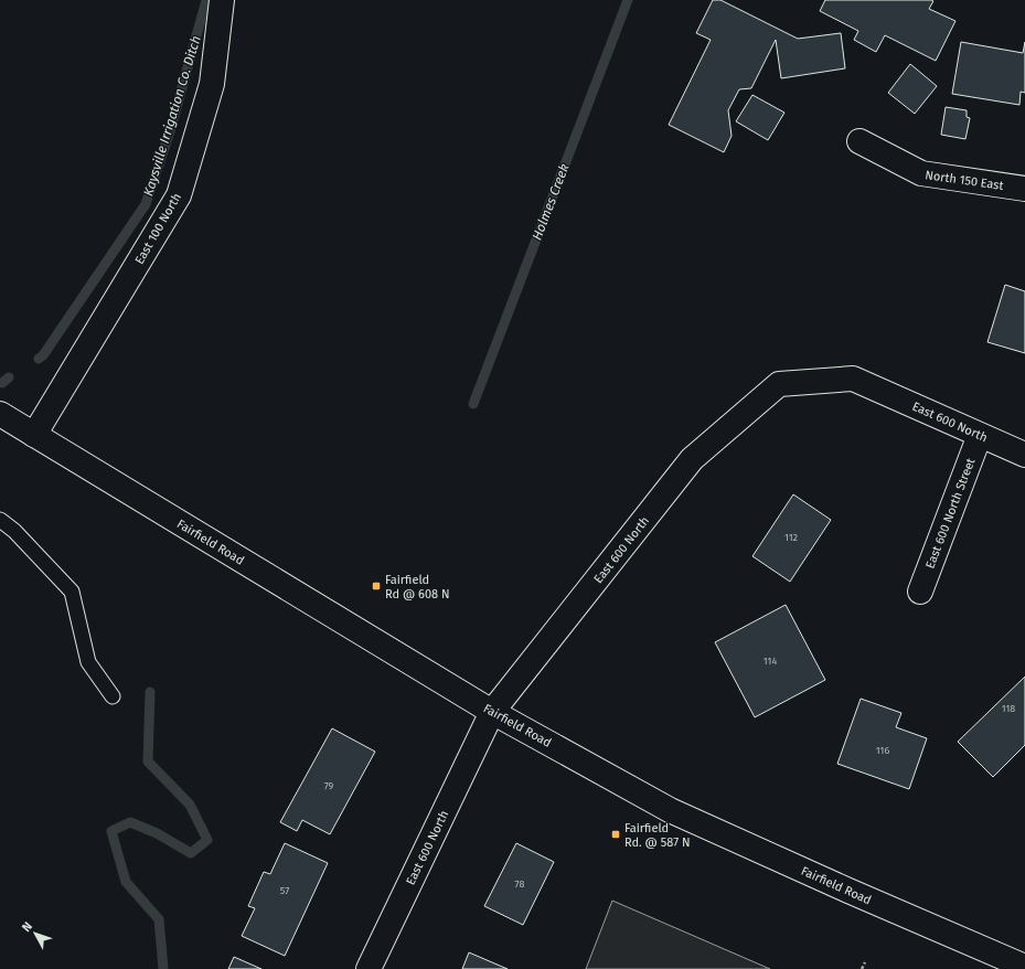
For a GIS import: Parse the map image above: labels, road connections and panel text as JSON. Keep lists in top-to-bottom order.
{
  "streets": {
    "street": [
      "North 150 East",
      "East 100 North",
      "East 600 North",
      "East 600 North Street",
      "Fairfield Road"
    ]
  },
  "crossings": [
    ["East 100 North", "Fairfield Road"],
    ["East 600 North", "East 600 North Street"],
    ["East 600 North", "Fairfield Road"]
  ],
  "water": ["Kaysville Irrigation Co. Ditch", "Holmes Creek"],
  "places": {
    "transit": ["Fairfield Rd @ 608 N", "Fairfield Rd. @ 587 N"]
  },
  "house_numbers": [
    "112",
    "114",
    "118",
    "116",
    "79",
    "78",
    "57"
  ],
  "north": "top left"
}
